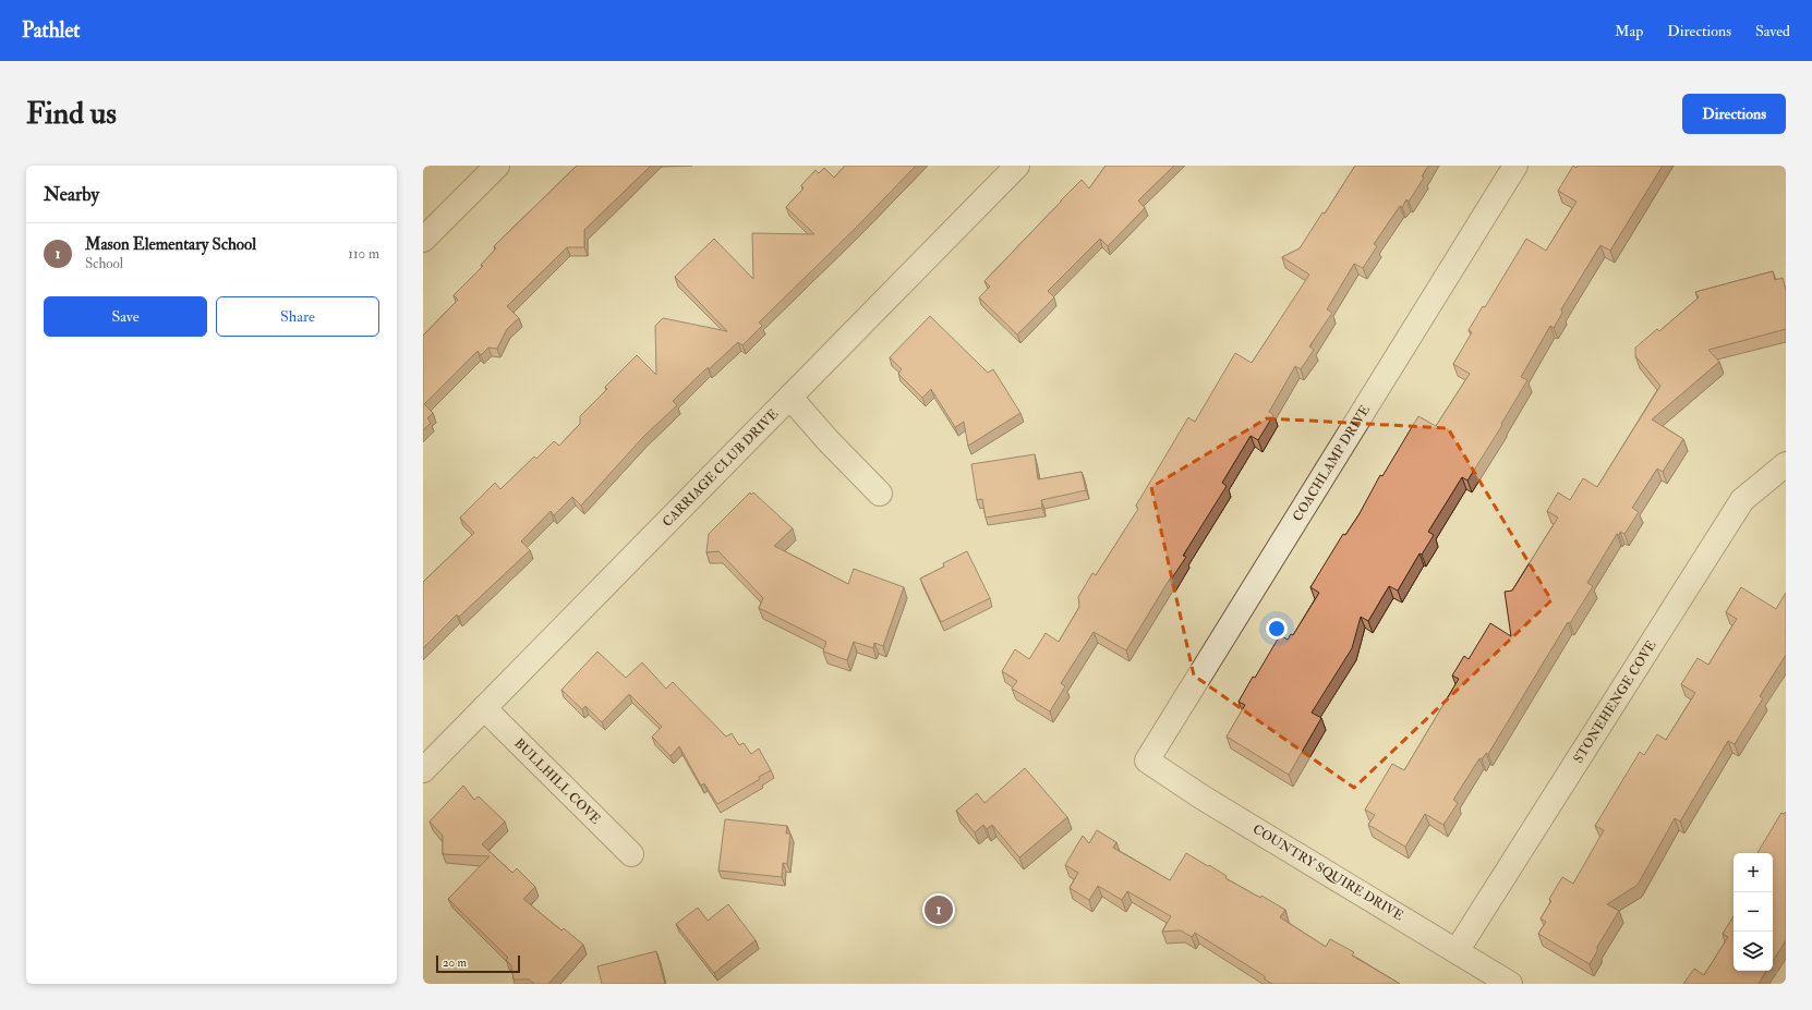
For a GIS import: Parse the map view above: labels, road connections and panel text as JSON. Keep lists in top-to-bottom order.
{
  "streets": {
    "street": [
      "COACHLAMP DRIVE",
      "CARRIAGE CLUB DRIVE",
      "STONEHENGE COVE",
      "BULLHILL COVE",
      "COUNTRY SQUIRE DRIVE"
    ]
  },
  "crossings": [
    ["COACHLAMP DRIVE", "COUNTRY SQUIRE DRIVE"],
    ["CARRIAGE CLUB DRIVE", "BULLHILL COVE"],
    ["STONEHENGE COVE", "COUNTRY SQUIRE DRIVE"]
  ],
  "scale_bar": "20 m",
  "page": {
    "header": "Pathlet",
    "nav": ["Map", "Directions", "Saved"],
    "buttons": [
      "Directions",
      ["Save", "Share"]
    ],
    "title": "Find us",
    "heading": "Nearby",
    "list": [
      {
        "mark": "1",
        "name": "Mason Elementary School",
        "note": "School",
        "value": "110 m"
      }
    ],
    "map_buttons": ["+", "−"],
    "pins": "1",
    "scale": "20 m"
  }
}
